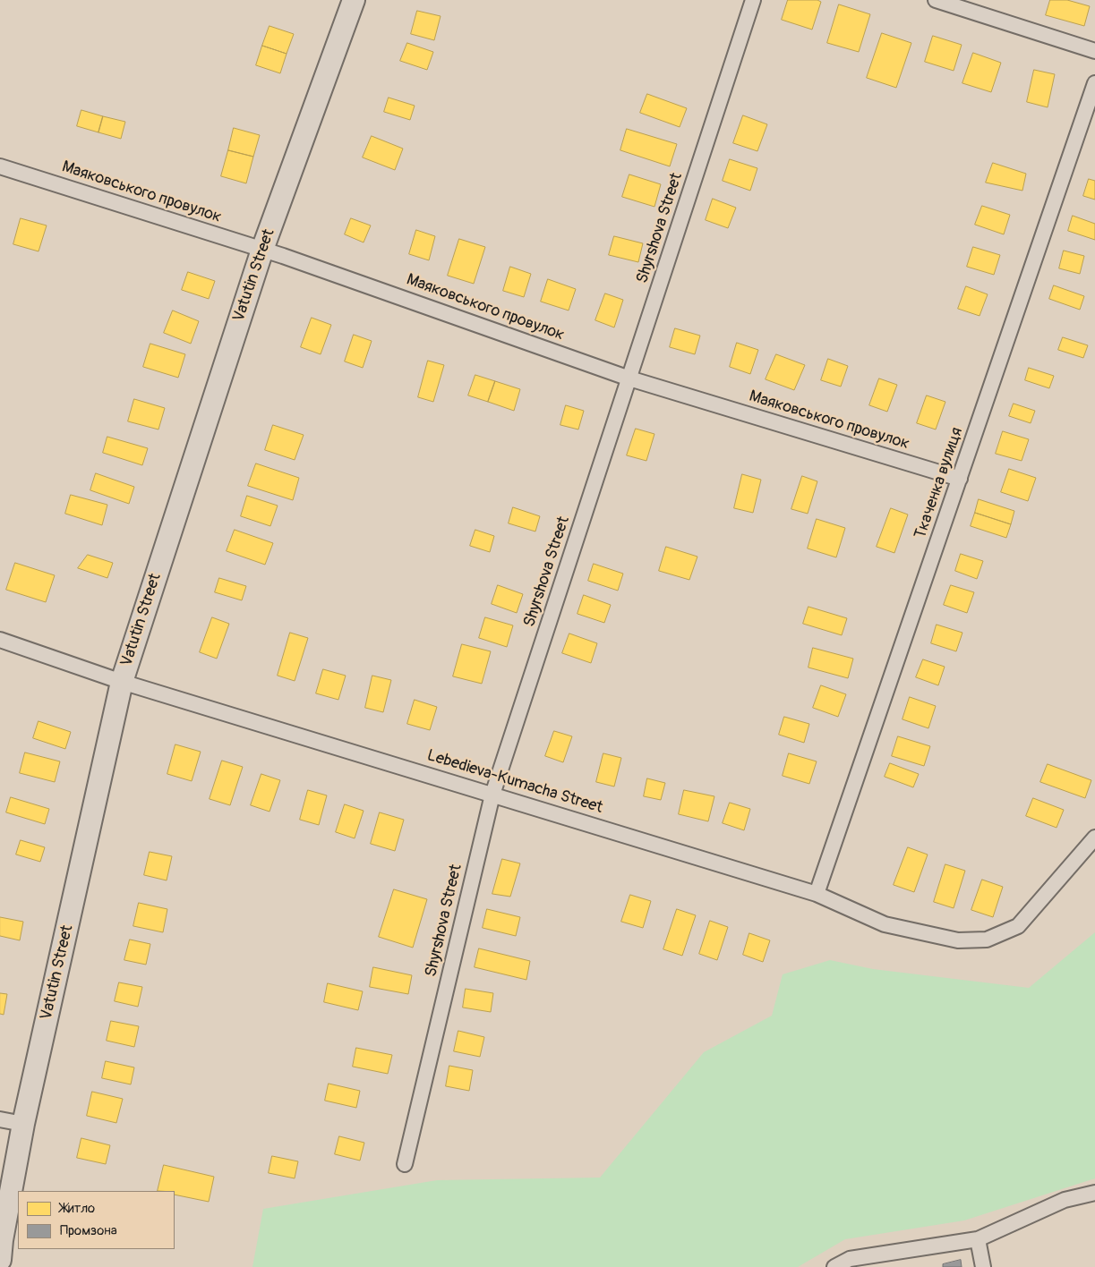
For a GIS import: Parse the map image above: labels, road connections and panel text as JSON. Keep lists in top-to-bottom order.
{
  "streets": {
    "street": [
      "Маяковського провулок",
      "Shyrshova Street",
      "Vatutin Street",
      "Ткаченка вулиця",
      "Lebedieva-Kumacha Street"
    ]
  },
  "crossings": [
    ["Маяковського провулок", "Shyrshova Street"],
    ["Маяковського провулок", "Vatutin Street"],
    ["Маяковського провулок", "Ткаченка вулиця"],
    ["Shyrshova Street", "Lebedieva-Kumacha Street"],
    ["Vatutin Street", "Lebedieva-Kumacha Street"],
    ["Ткаченка вулиця", "Lebedieva-Kumacha Street"]
  ],
  "legend": ["Житло", "Промзона"]
}
